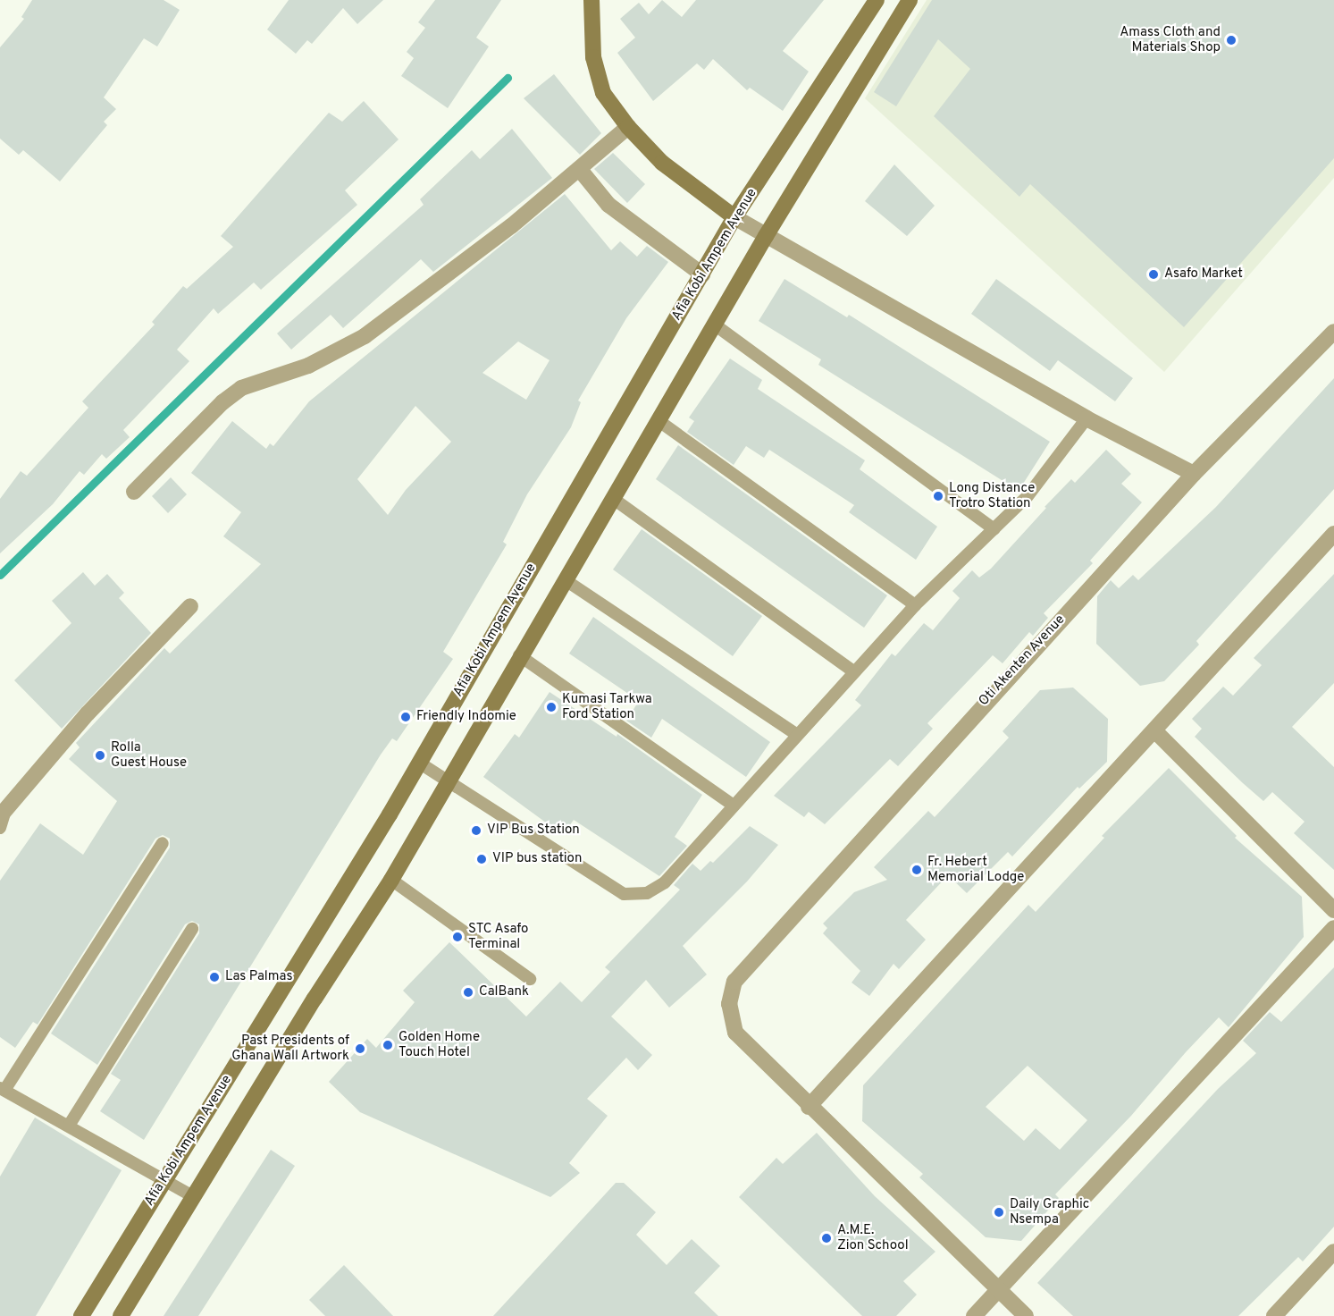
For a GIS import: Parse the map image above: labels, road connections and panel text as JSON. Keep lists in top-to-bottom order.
{
  "streets": {
    "main road": ["Afia Kobi Ampem Avenue"],
    "street": ["Oti Akenten Avenue"]
  },
  "places": [
    "Amass Cloth and Materials Shop",
    "Asafo Market",
    "Long Distance Trotro Station",
    "Kumasi Tarkwa Ford Station",
    "Friendly Indomie",
    "Rolla Guest House",
    "VIP Bus Station",
    "VIP bus station",
    "Fr. Hebert Memorial Lodge",
    "STC Asafo Terminal",
    "Las Palmas",
    "CalBank",
    "Golden Home Touch Hotel",
    "Past Presidents of Ghana Wall Artwork",
    "Daily Graphic Nsempa",
    "A.M.E. Zion School"
  ]
}
